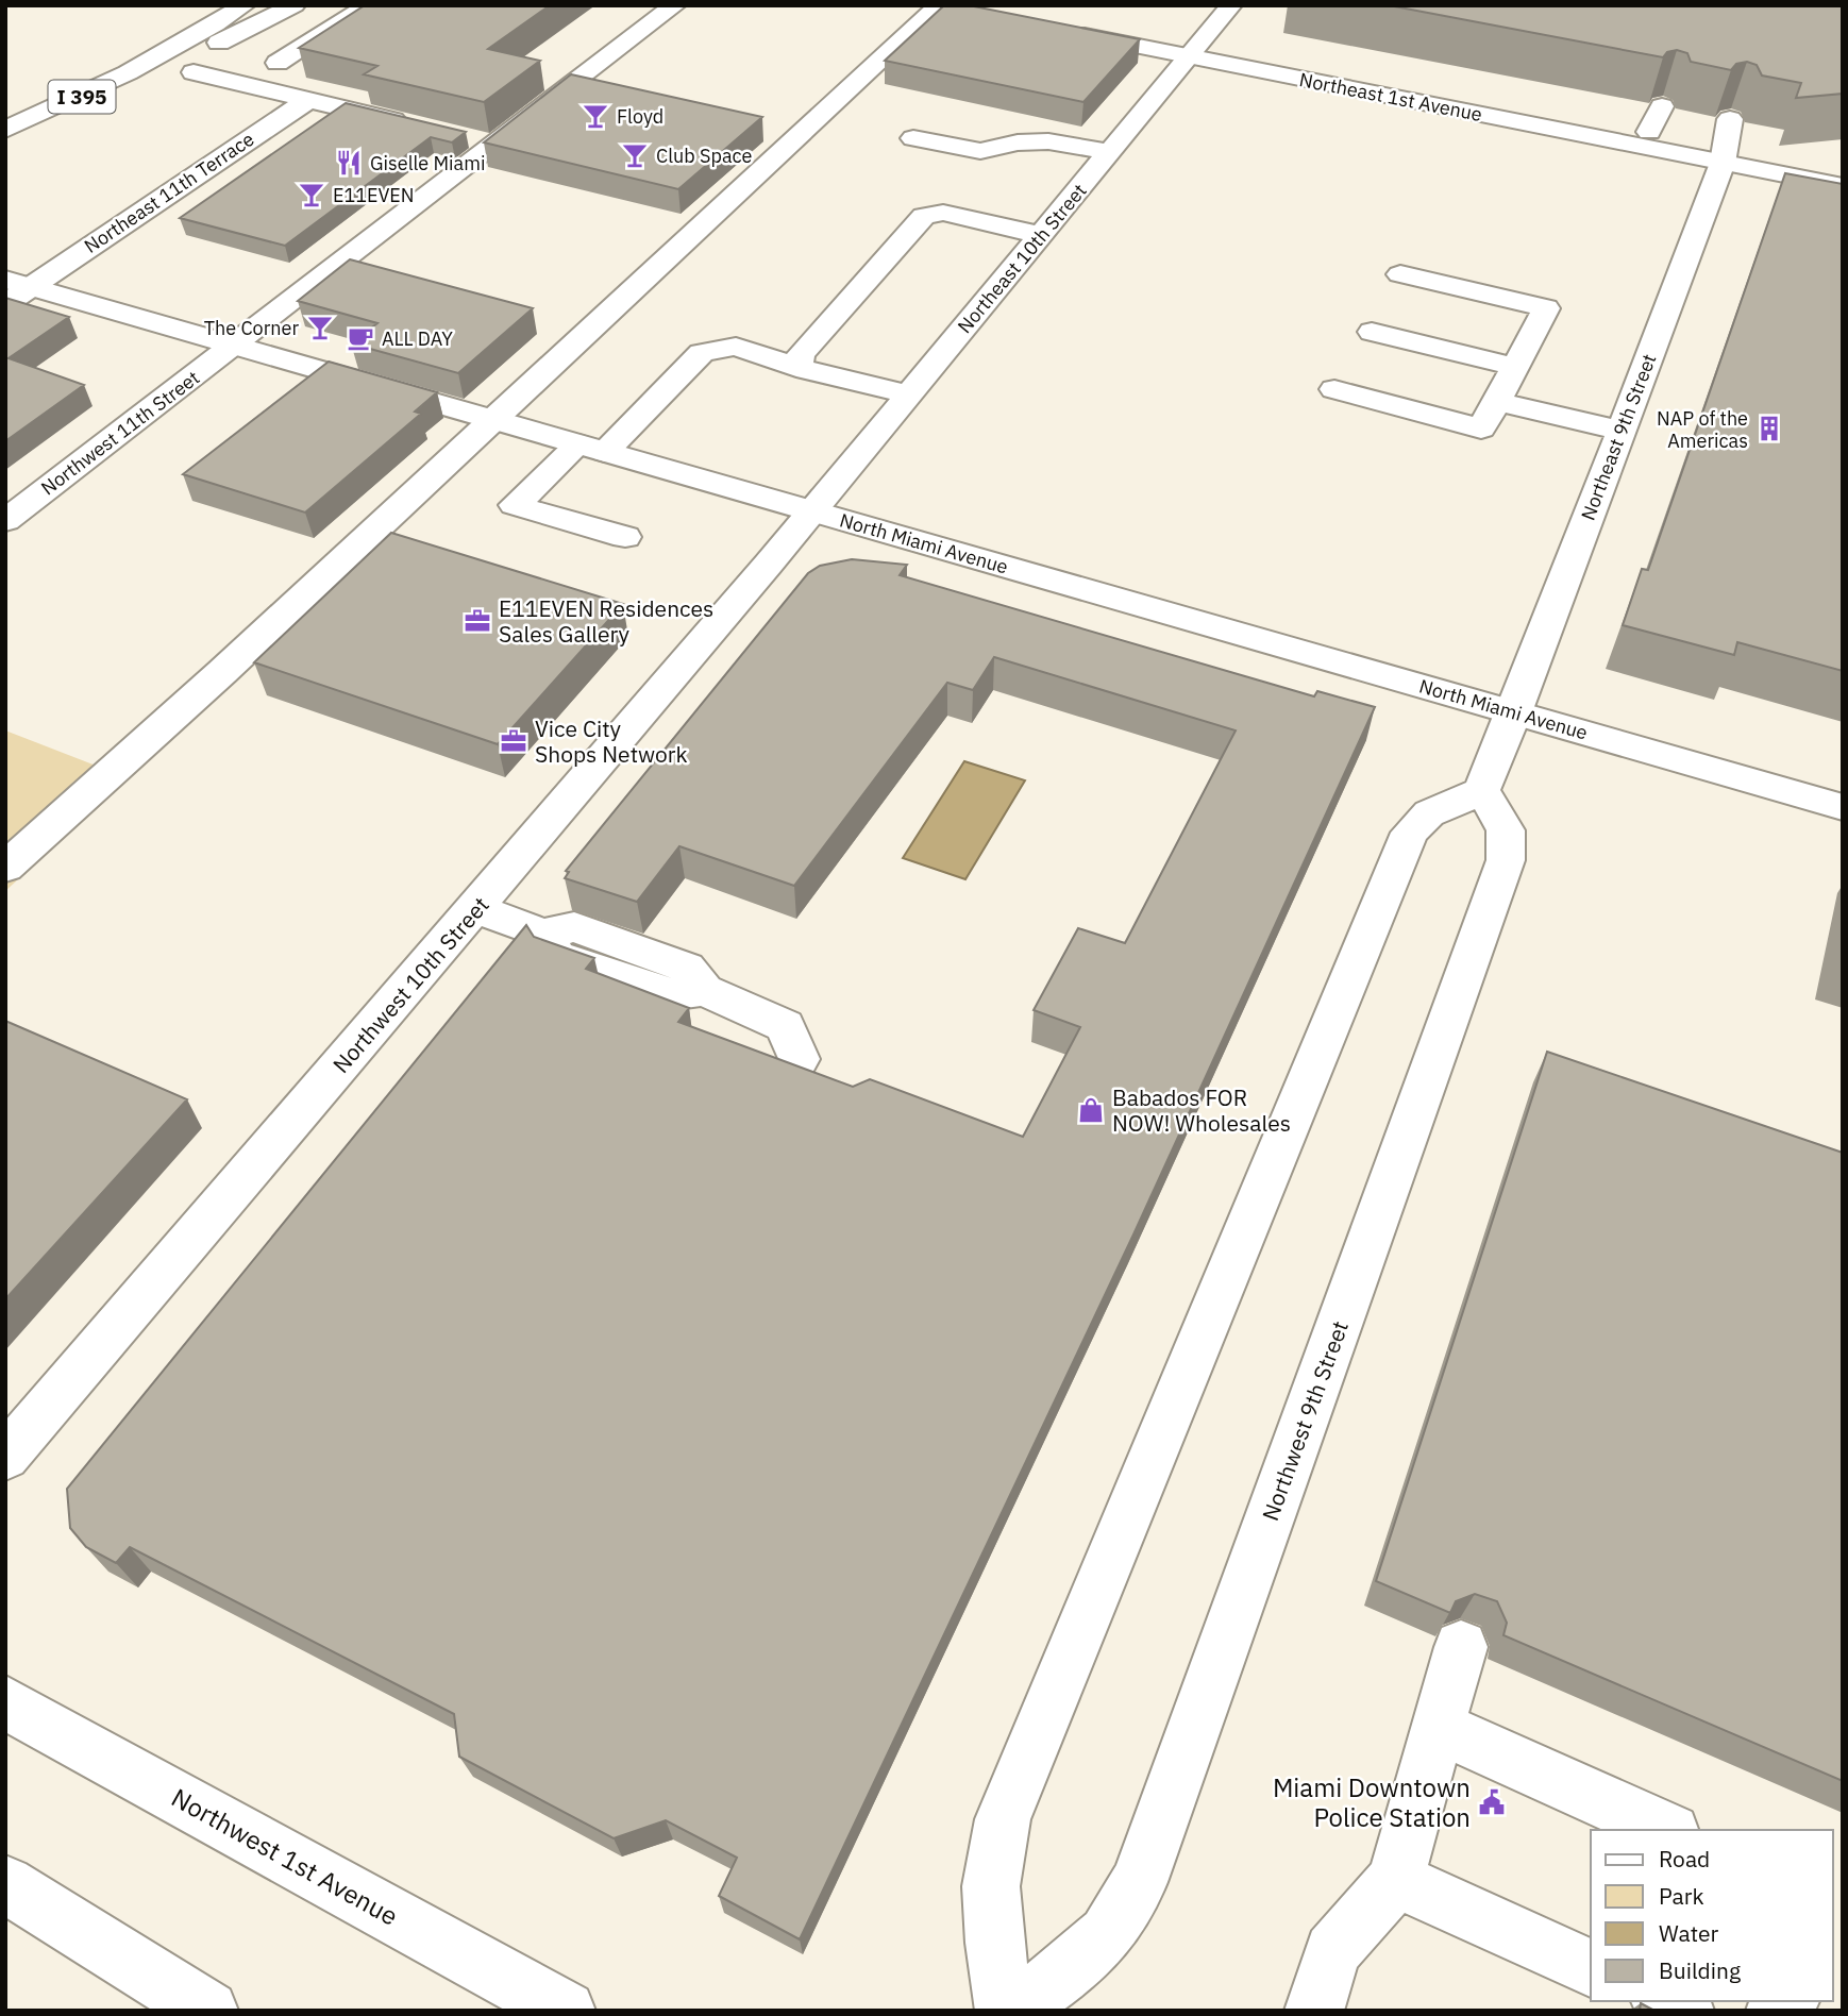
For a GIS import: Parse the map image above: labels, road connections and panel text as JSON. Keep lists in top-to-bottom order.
{
  "streets": {
    "main road": [
      "I 395",
      "Northeast 1st Avenue",
      "Northeast 11th Terrace",
      "Northeast 10th Street",
      "Northwest 11th Street",
      "Northeast 9th Street",
      "North Miami Avenue",
      "Northwest 10th Street",
      "Northwest 9th Street",
      "Northwest 1st Avenue"
    ]
  },
  "crossings": [
    ["Northeast 1st Avenue", "Northeast 10th Street"],
    ["Northeast 1st Avenue", "Northeast 9th Street"],
    ["Northeast 11th Terrace", "North Miami Avenue"],
    ["Northeast 10th Street", "North Miami Avenue"],
    ["Northeast 10th Street", "Northwest 10th Street"],
    ["Northwest 11th Street", "North Miami Avenue"],
    ["Northeast 9th Street", "North Miami Avenue"],
    ["North Miami Avenue", "Northwest 10th Street"]
  ],
  "places": {
    "bar": [
      "Floyd",
      "Club Space",
      "E11EVEN",
      "The Corner"
    ],
    "restaurant": ["Giselle Miami"],
    "cafe": ["ALL DAY"],
    "building": ["NAP of the Americas"],
    "office": ["E11EVEN Residences Sales Gallery", "Vice City Shops Network"],
    "shop": ["Babados FOR NOW! Wholesales"],
    "public building": ["Miami Downtown Police Station"]
  },
  "legend": [
    "Road",
    "Park",
    "Water",
    "Building"
  ]
}
